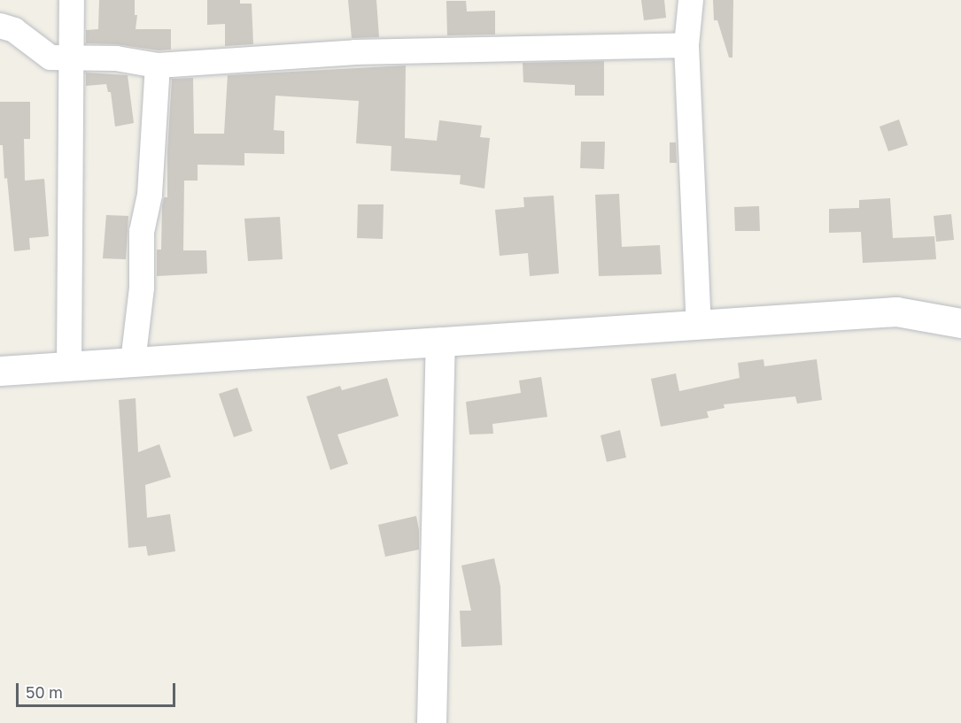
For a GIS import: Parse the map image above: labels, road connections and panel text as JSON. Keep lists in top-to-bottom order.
{
  "scale_bar": "50 m"
}
